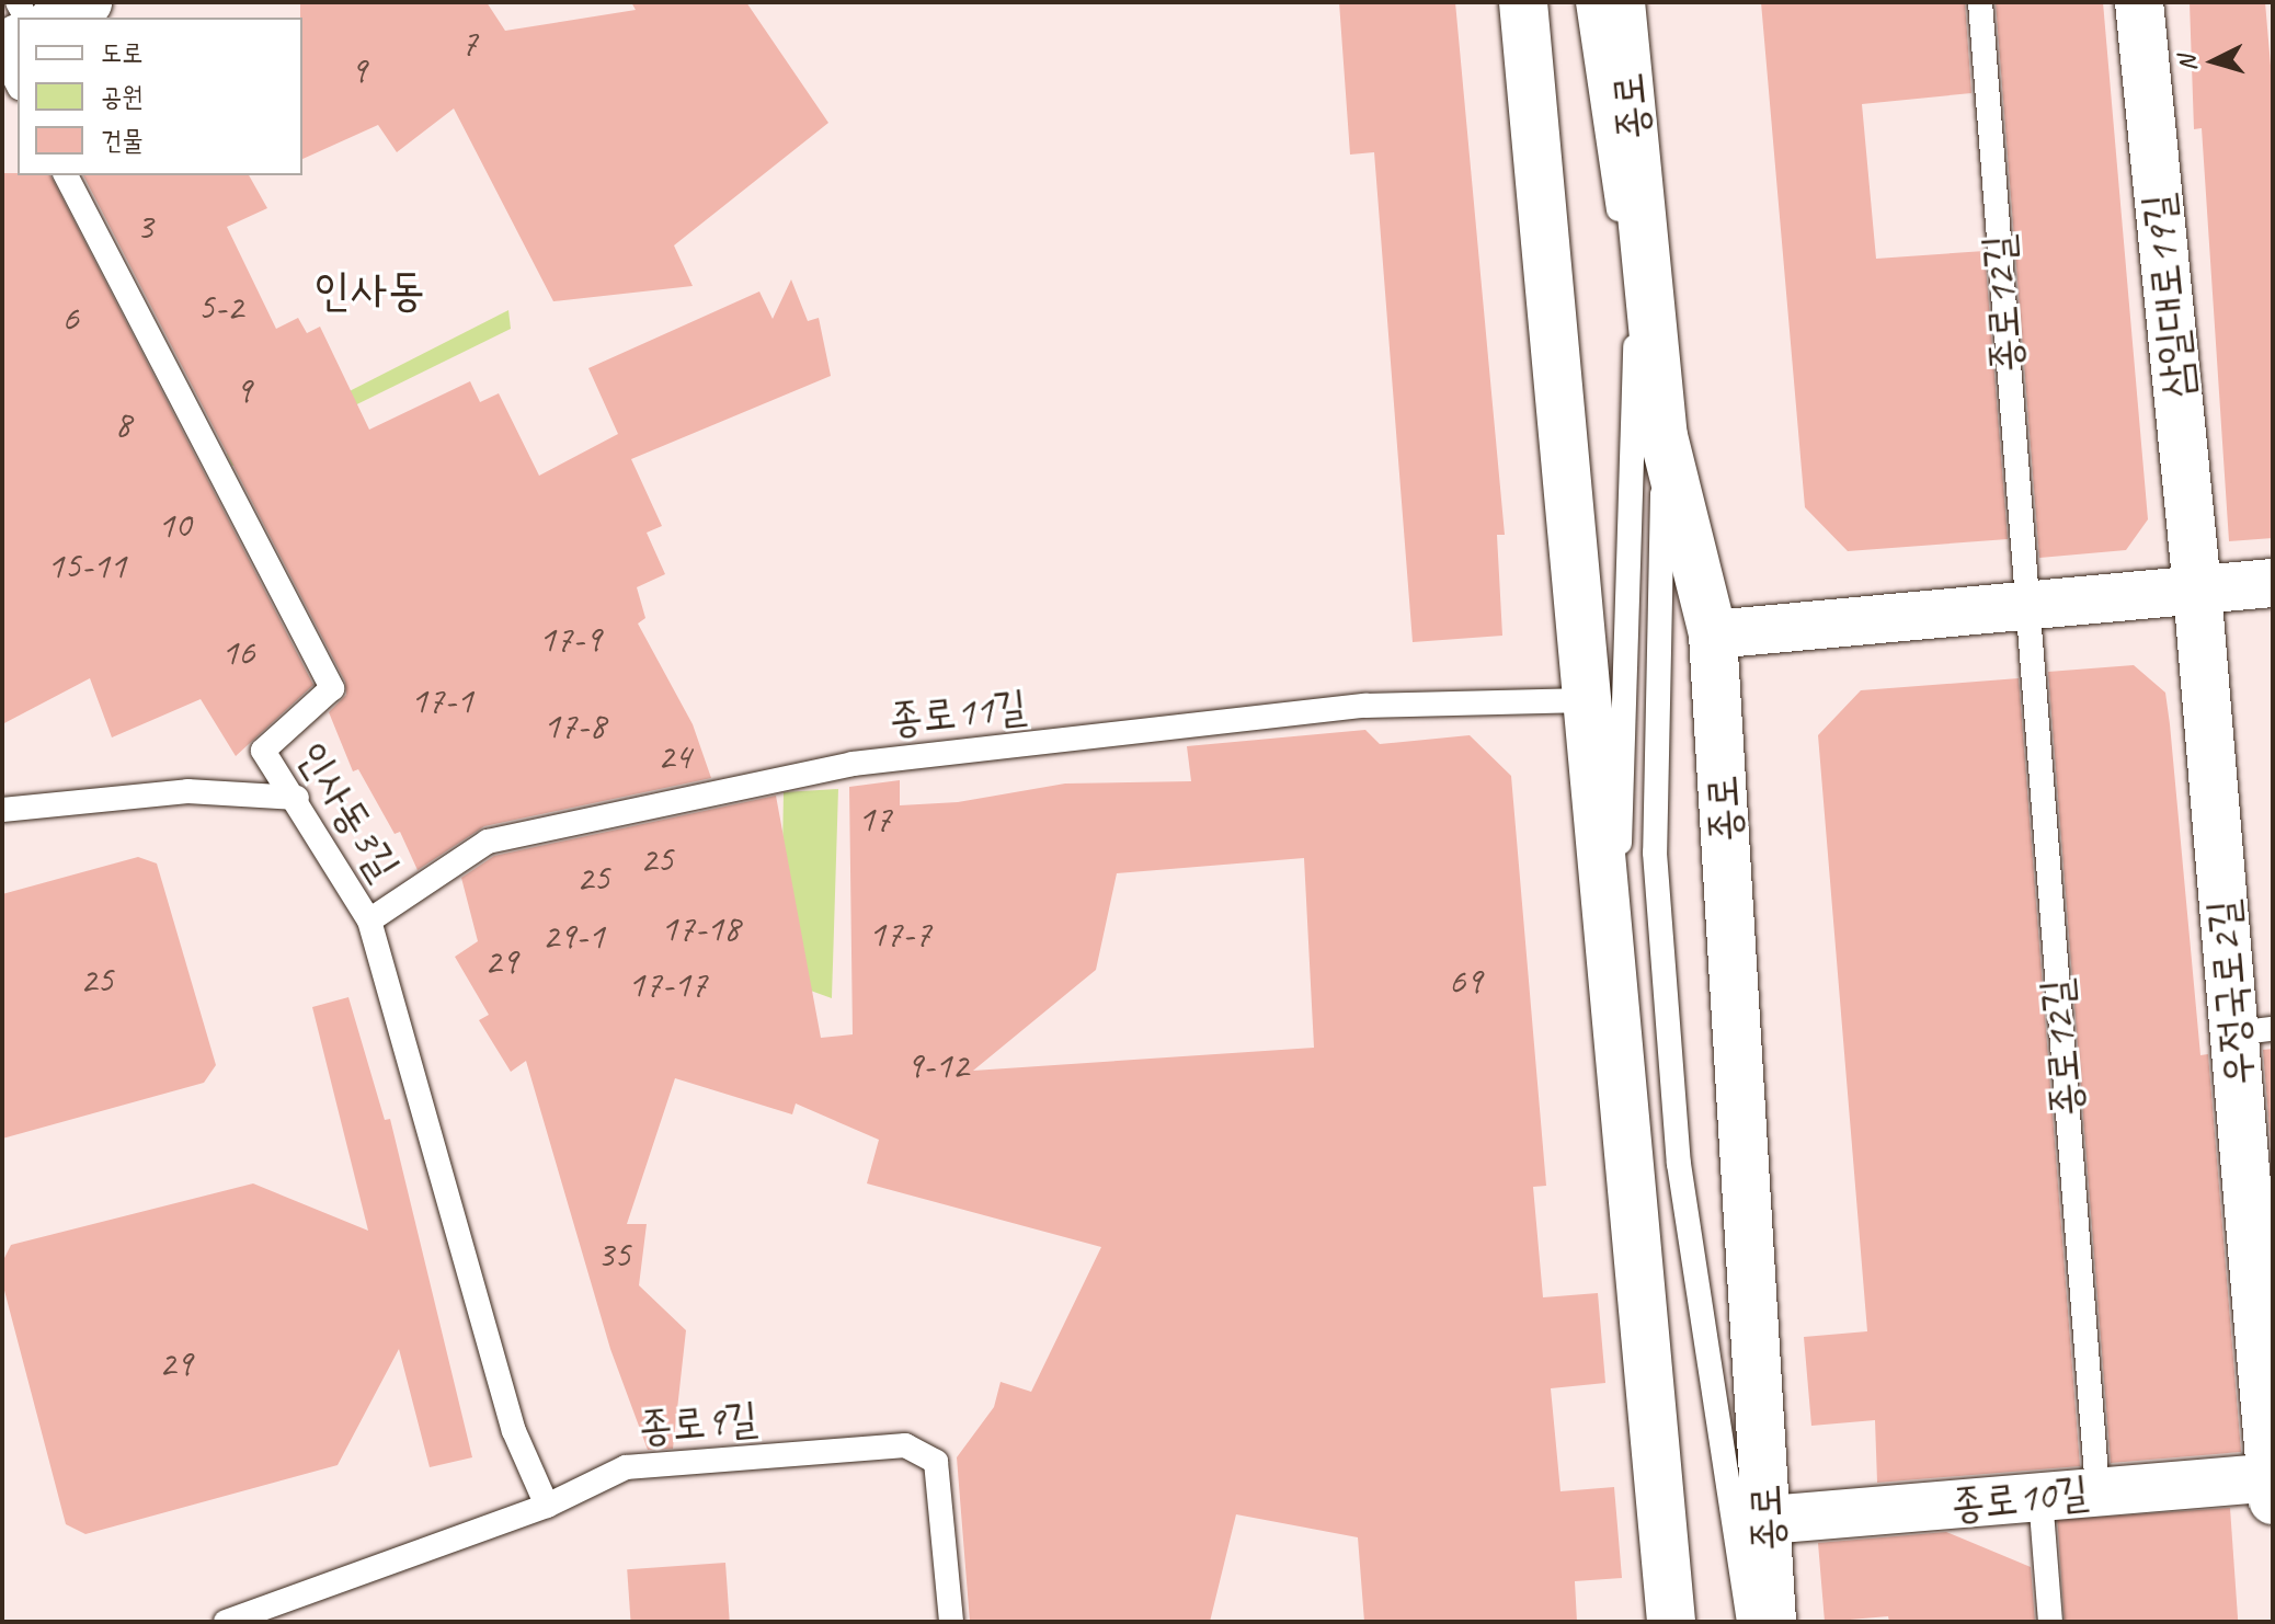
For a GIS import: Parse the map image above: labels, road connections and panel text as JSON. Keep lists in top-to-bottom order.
{
  "streets": {
    "main road": [
      "종로",
      "삼일대로19길",
      "우정국로2길",
      "종로10길"
    ],
    "lane": [
      "종로12길",
      "종로11길",
      "인사동3길",
      "종로9길"
    ]
  },
  "crossings": [
    ["종로", "종로10길"],
    ["삼일대로19길", "우정국로2길"],
    ["종로12길", "종로10길"],
    ["종로11길", "인사동3길"],
    ["인사동3길", "종로9길"],
    ["우정국로2길", "종로10길"]
  ],
  "districts": ["인사동"],
  "house_numbers": [
    "7",
    "9",
    "3",
    "5-2",
    "6",
    "9",
    "8",
    "10",
    "15-11",
    "17-9",
    "16",
    "17-1",
    "17-8",
    "24",
    "17",
    "25",
    "25",
    "17-18",
    "17-7",
    "29-1",
    "29",
    "25",
    "69",
    "17-17",
    "9-12",
    "35",
    "29"
  ],
  "legend": ["도로", "공원", "건물"],
  "north": "left"
}
